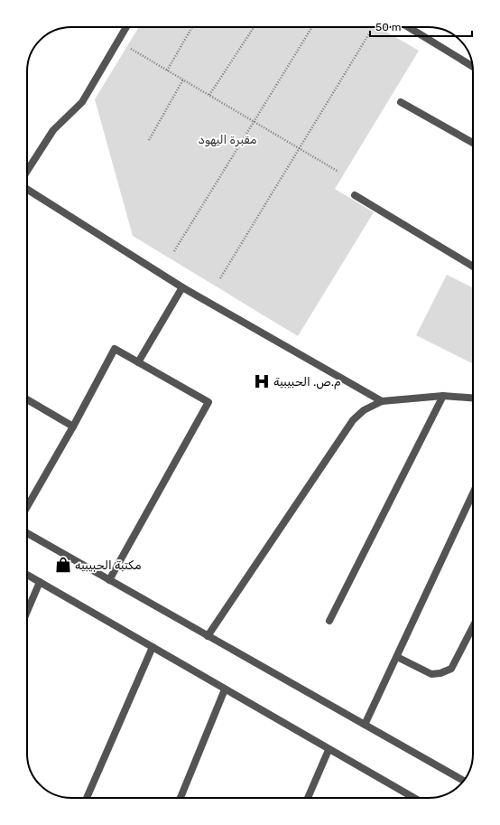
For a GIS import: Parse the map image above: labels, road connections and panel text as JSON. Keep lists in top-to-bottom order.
{
  "parks": ["مقبرة اليهود"],
  "places": {
    "hospital": ["م.ص. الحبيبية"],
    "shop": ["مكتبة الحبيبيه"]
  },
  "scale_bar": "50 m"
}
